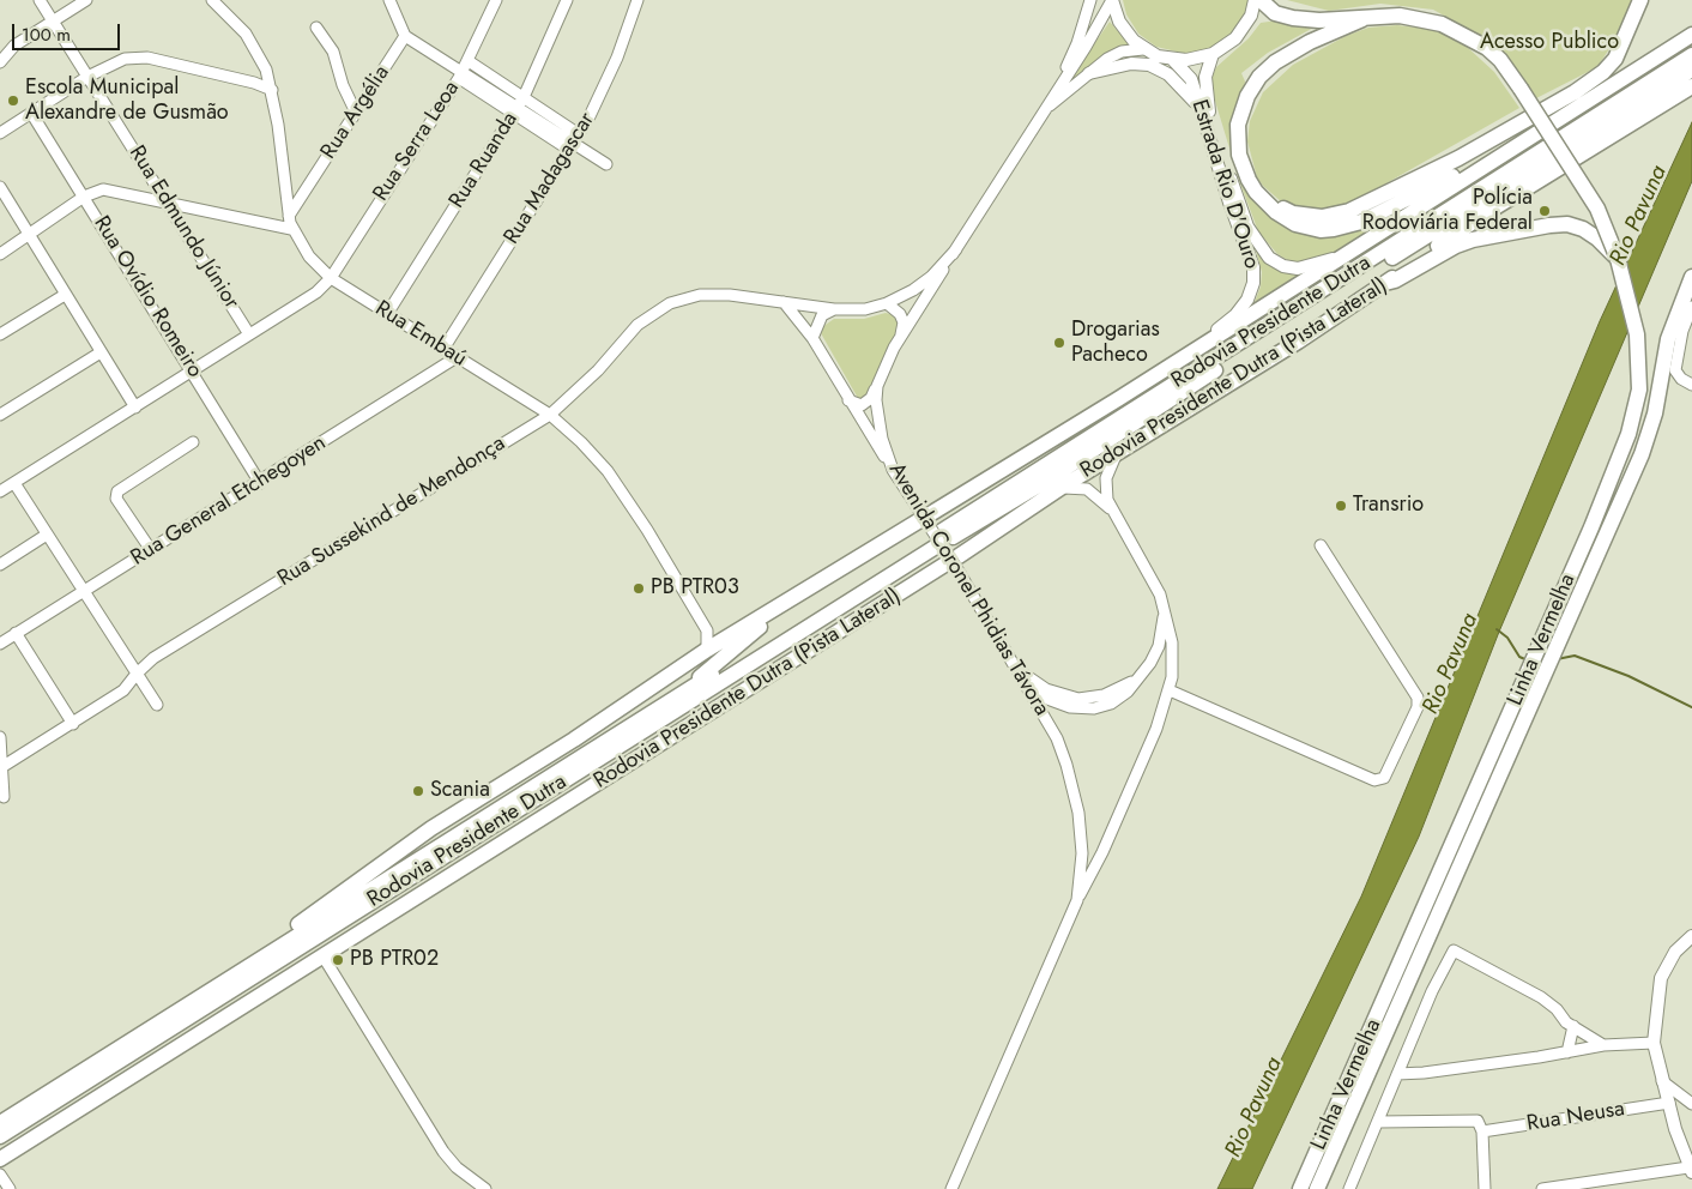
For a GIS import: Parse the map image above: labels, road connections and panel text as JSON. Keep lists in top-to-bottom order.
{
  "streets": {
    "highway": ["Rodovia Presidente Dutra", "Rodovia Presidente Dutra (Pista Lateral)", "Linha Vermelha"],
    "main road": ["Estrada Rio D'Ouro"],
    "street": [
      "Rua Argélia",
      "Rua Serra Leoa",
      "Rua Ruanda",
      "Rua Madagascar",
      "Rua Edmundo Júnior",
      "Rua Ovídio Romeiro",
      "Rua Embaú",
      "Rua General Etchegoyen",
      "Rua Sussekind de Mendonça",
      "Avenida Coronel Phidias Távora",
      "Rua Neusa"
    ]
  },
  "crossings": [
    ["Rua Argélia", "Rua Embaú"],
    ["Rua Serra Leoa", "Rua Edmundo Júnior"],
    ["Rua Serra Leoa", "Rua Ovídio Romeiro"],
    ["Rua Serra Leoa", "Rua Embaú"],
    ["Rua Ruanda", "Rua Embaú"],
    ["Rua Madagascar", "Rua Embaú"],
    ["Rua Ovídio Romeiro", "Rua General Etchegoyen"],
    ["Rua Embaú", "Rua General Etchegoyen"],
    ["Rua Embaú", "Rua Sussekind de Mendonça"],
    ["Rodovia Presidente Dutra (Pista Lateral)", "Avenida Coronel Phidias Távora"],
    ["Rua Sussekind de Mendonça", "Avenida Coronel Phidias Távora"]
  ],
  "water": ["Rio Pavuna"],
  "parks": ["Acesso Publico"],
  "places": [
    "Escola Municipal Alexandre de Gusmão",
    "Polícia Rodoviária Federal",
    "Drogarias Pacheco",
    "Transrio",
    "PB PTR03",
    "Scania",
    "PB PTR02"
  ],
  "scale_bar": "100 m"
}
